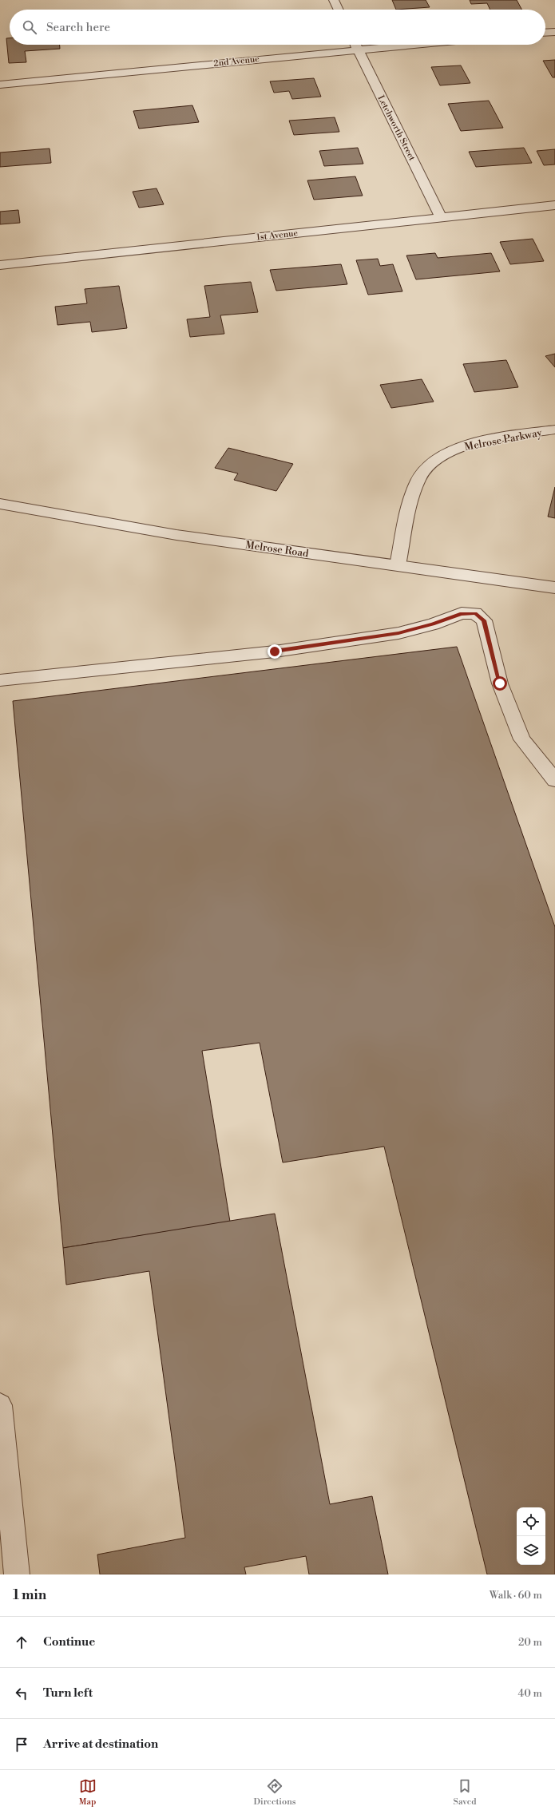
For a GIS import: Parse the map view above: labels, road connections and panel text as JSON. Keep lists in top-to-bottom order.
{
  "streets": {
    "street": [
      "2nd Avenue",
      "Letchworth Street",
      "1st Avenue",
      "Melrose Parkway",
      "Melrose Road"
    ]
  },
  "crossings": [
    ["2nd Avenue", "Letchworth Street"],
    ["Letchworth Street", "1st Avenue"],
    ["Melrose Parkway", "Melrose Road"]
  ],
  "page": {
    "search": "Search here",
    "heading": ["1 min", "Walk · 60 m"],
    "list": [
      ["Continue", "20 m"],
      ["Turn left", "40 m"],
      "Arrive at destination"
    ],
    "nav": ["Map", "Directions", "Saved"]
  }
}
